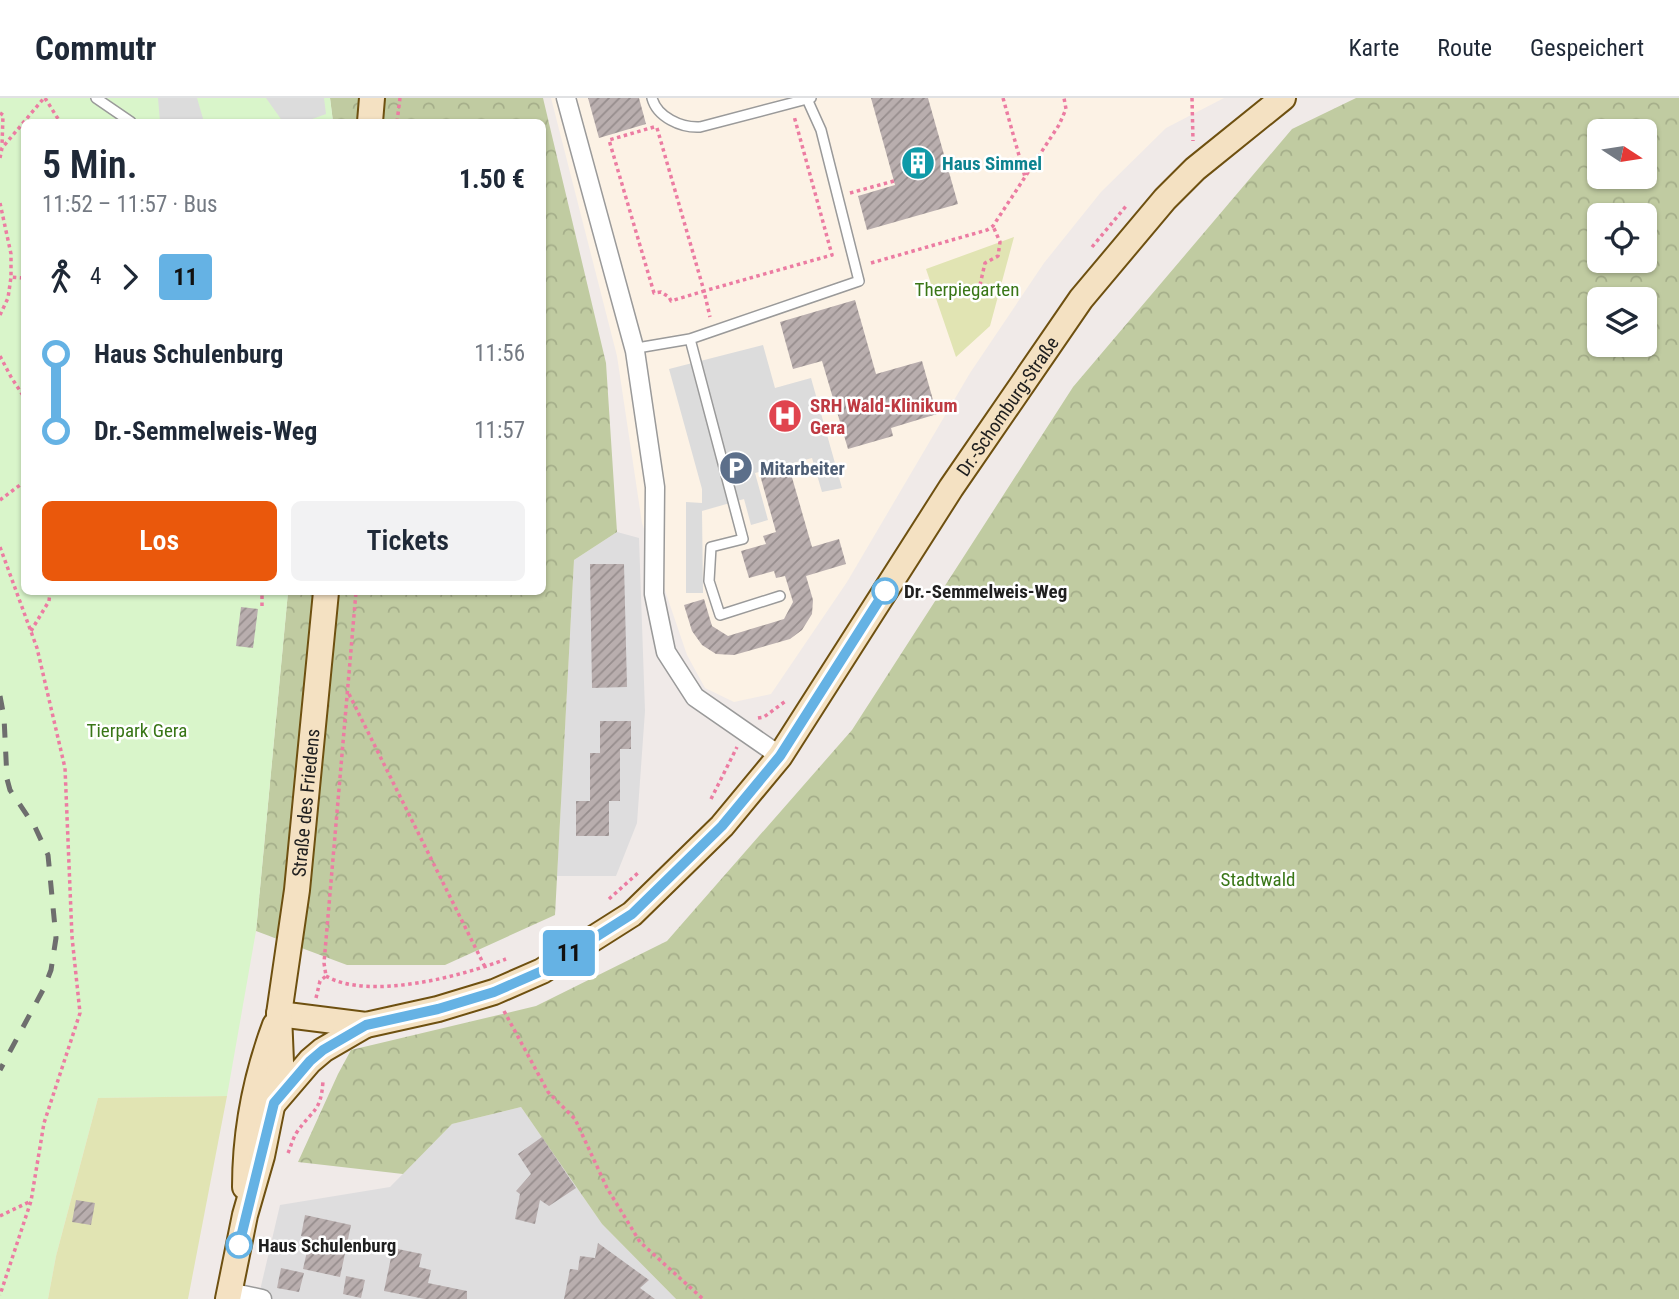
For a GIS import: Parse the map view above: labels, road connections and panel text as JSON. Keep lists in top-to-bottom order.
{
  "streets": {
    "street": ["Dr.-Schomburg-Straße", "Straße des Friedens"]
  },
  "crossings": [
    ["Dr.-Schomburg-Straße", "Straße des Friedens"]
  ],
  "parks": ["Therpiegarten", "Tierpark Gera", "Stadtwald"],
  "places": {
    "building": ["Haus Simmel"],
    "hospital": ["SRH Wald-Klinikum Gera"],
    "parking": ["Mitarbeiter"],
    "other": ["Dr.-Semmelweis-Weg", "Haus Schulenburg"]
  },
  "lines": ["bus line 11"],
  "north": "right",
  "page": {
    "header": "Commutr",
    "nav": ["Karte", "Route", "Gespeichert"],
    "on_map": "11",
    "heading": ["5 Min.", "11:52 – 11:57 · Bus", "1.50 €"],
    "legs": ["4", "11"],
    "list": [
      {
        "name": "Haus Schulenburg",
        "value": "11:56"
      },
      {
        "name": "Dr.-Semmelweis-Weg",
        "value": "11:57"
      }
    ],
    "buttons": ["Los", "Tickets"]
  }
}
